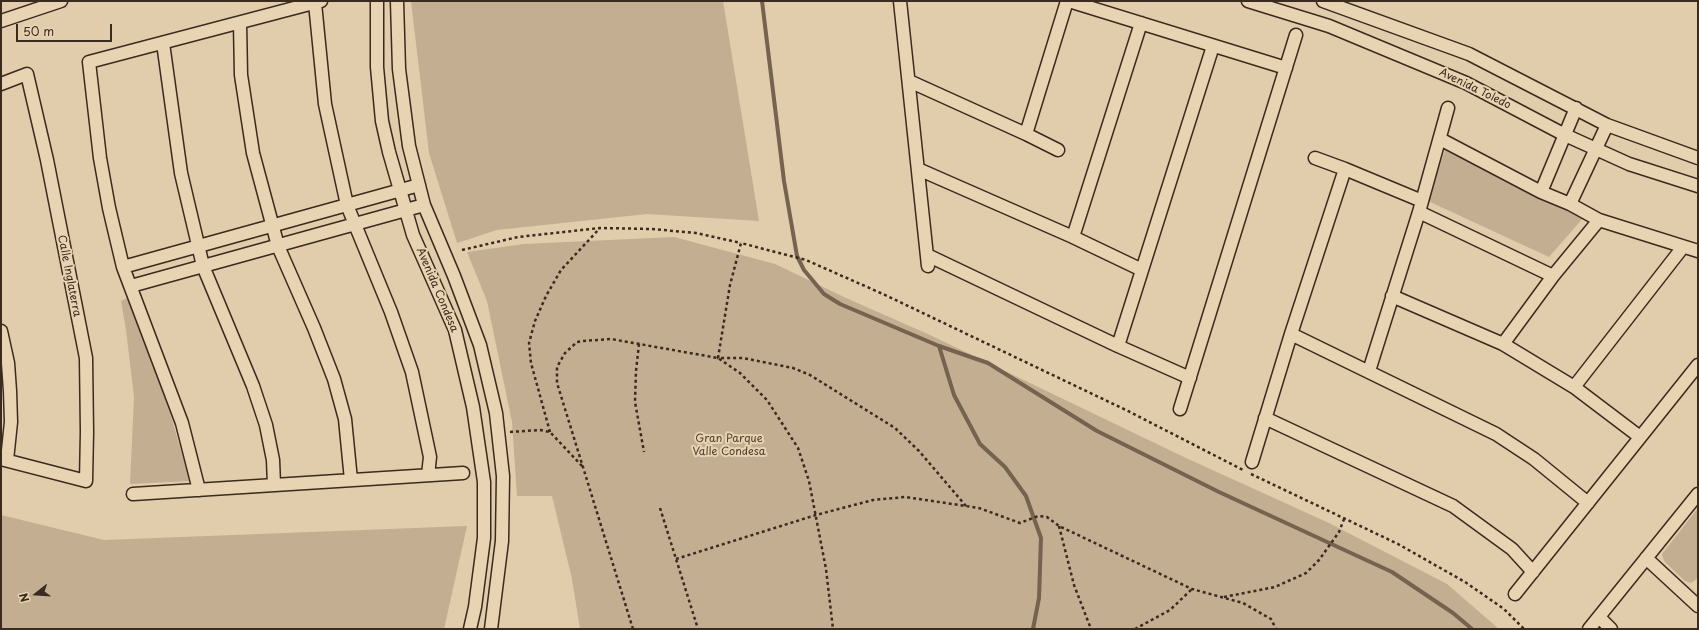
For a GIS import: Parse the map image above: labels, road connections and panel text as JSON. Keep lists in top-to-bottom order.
{
  "streets": {
    "street": ["Avenida Toledo", "Calle Inglaterra", "Avenida Condesa"]
  },
  "parks": ["Gran Parque Valle Condesa"],
  "scale_bar": "50 m",
  "north": "left"
}
